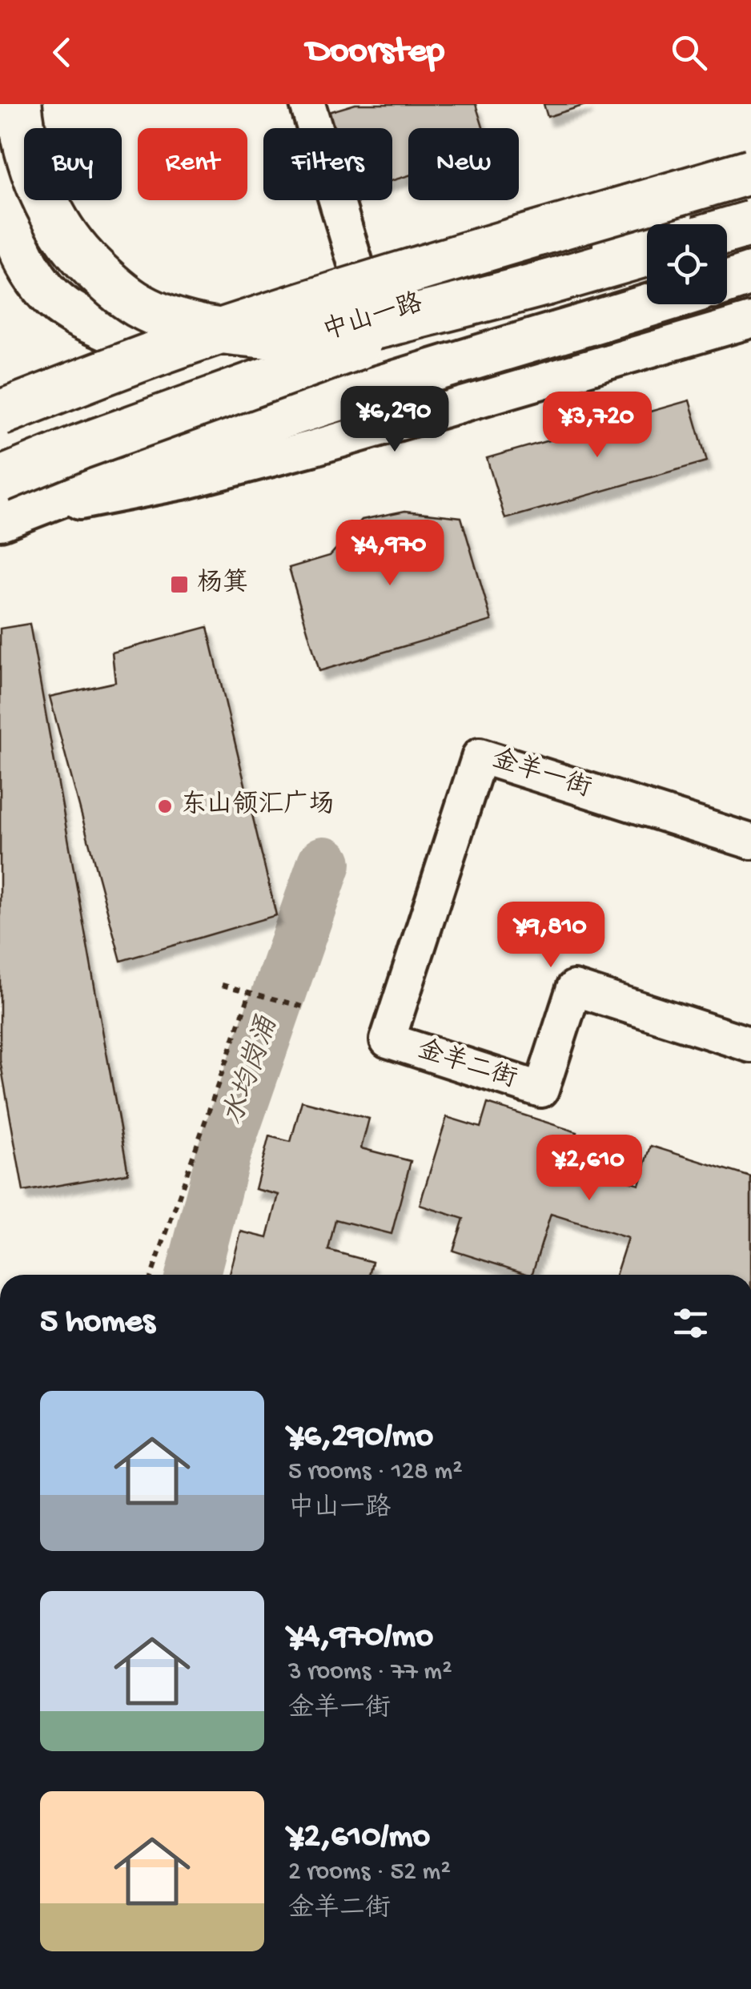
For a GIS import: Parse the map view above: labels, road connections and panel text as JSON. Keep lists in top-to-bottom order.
{
  "streets": {
    "main road": ["中山一路"],
    "street": ["金羊一街", "金羊二街"]
  },
  "crossings": [
    ["金羊一街", "金羊二街"]
  ],
  "water": ["水均岗涌"],
  "places": {
    "transit": ["杨箕"],
    "other": ["东山领汇广场"]
  },
  "page": {
    "header": "Doorstep",
    "chip": [
      "Buy",
      "Rent",
      "Filters",
      "New"
    ],
    "price": [
      "¥6,290",
      "¥3,720",
      "¥4,970",
      "¥9,810",
      "¥2,610"
    ],
    "heading": "5 homes",
    "list": [
      {
        "name": "¥6,290/mo",
        "note": "5 rooms · 128 m² · 中山一路"
      },
      {
        "name": "¥4,970/mo",
        "note": "3 rooms · 77 m² · 金羊一街"
      },
      {
        "name": "¥2,610/mo",
        "note": "2 rooms · 52 m² · 金羊二街"
      }
    ]
  }
}
